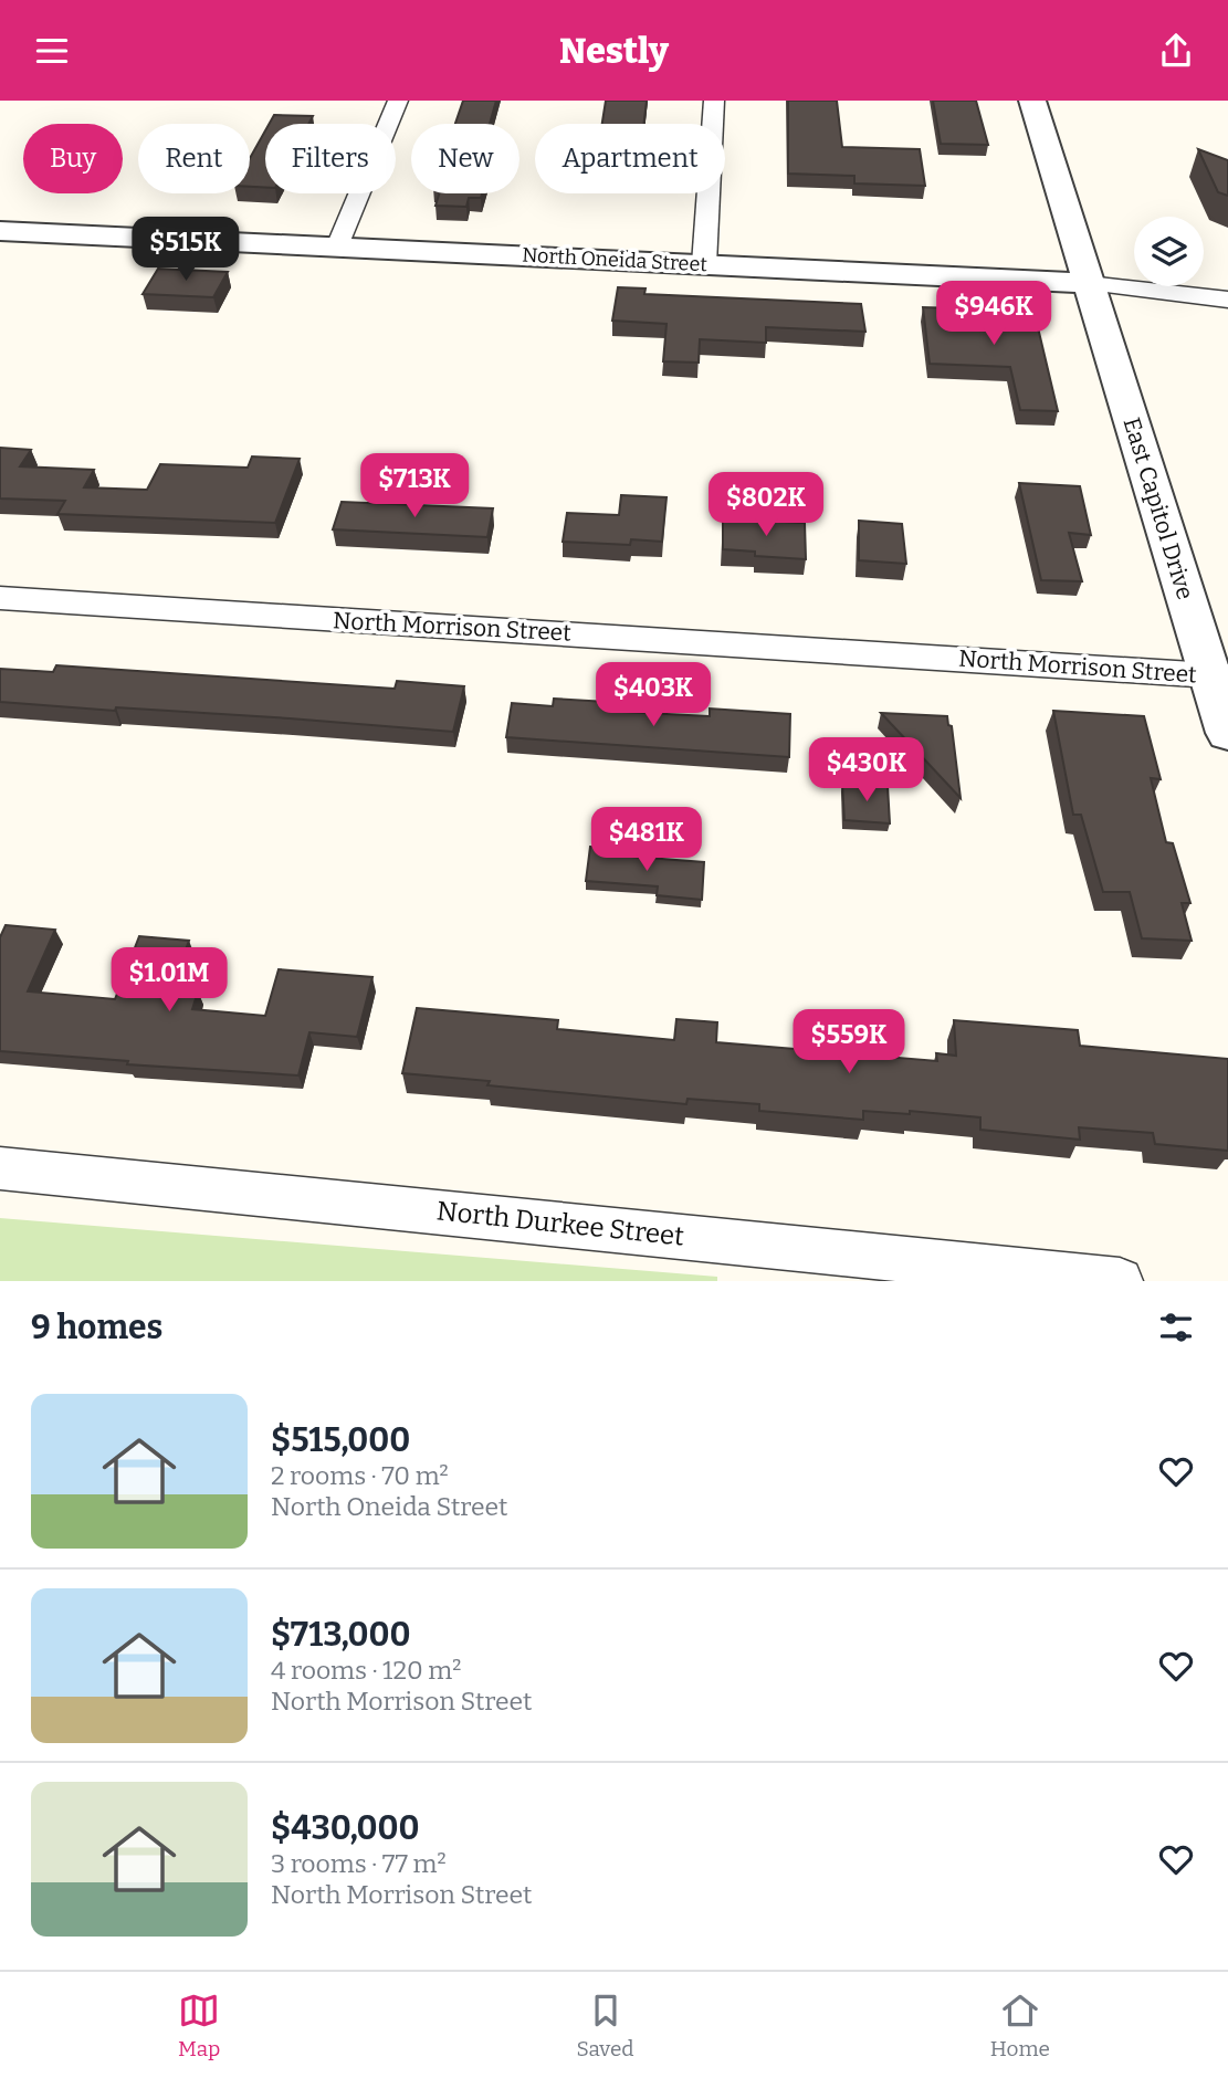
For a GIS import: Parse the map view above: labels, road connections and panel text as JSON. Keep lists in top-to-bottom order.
{
  "streets": {
    "street": [
      "North Oneida Street",
      "East Capitol Drive",
      "North Morrison Street",
      "North Durkee Street"
    ]
  },
  "crossings": [
    ["North Oneida Street", "East Capitol Drive"],
    ["East Capitol Drive", "North Morrison Street"]
  ],
  "page": {
    "header": "Nestly",
    "chip": [
      "Buy",
      "Rent",
      "Filters",
      "New",
      "Apartment"
    ],
    "price": [
      "$515K",
      "$946K",
      "$713K",
      "$802K",
      "$403K",
      "$430K",
      "$481K",
      "$1.01M",
      "$559K"
    ],
    "heading": "9 homes",
    "list": [
      {
        "name": "$515,000",
        "note": "2 rooms · 70 m² · North Oneida Street"
      },
      {
        "name": "$713,000",
        "note": "4 rooms · 120 m² · North Morrison Street"
      },
      {
        "name": "$430,000",
        "note": "3 rooms · 77 m² · North Morrison Street"
      }
    ],
    "tabs": ["Map", "Saved", "Home"]
  }
}
